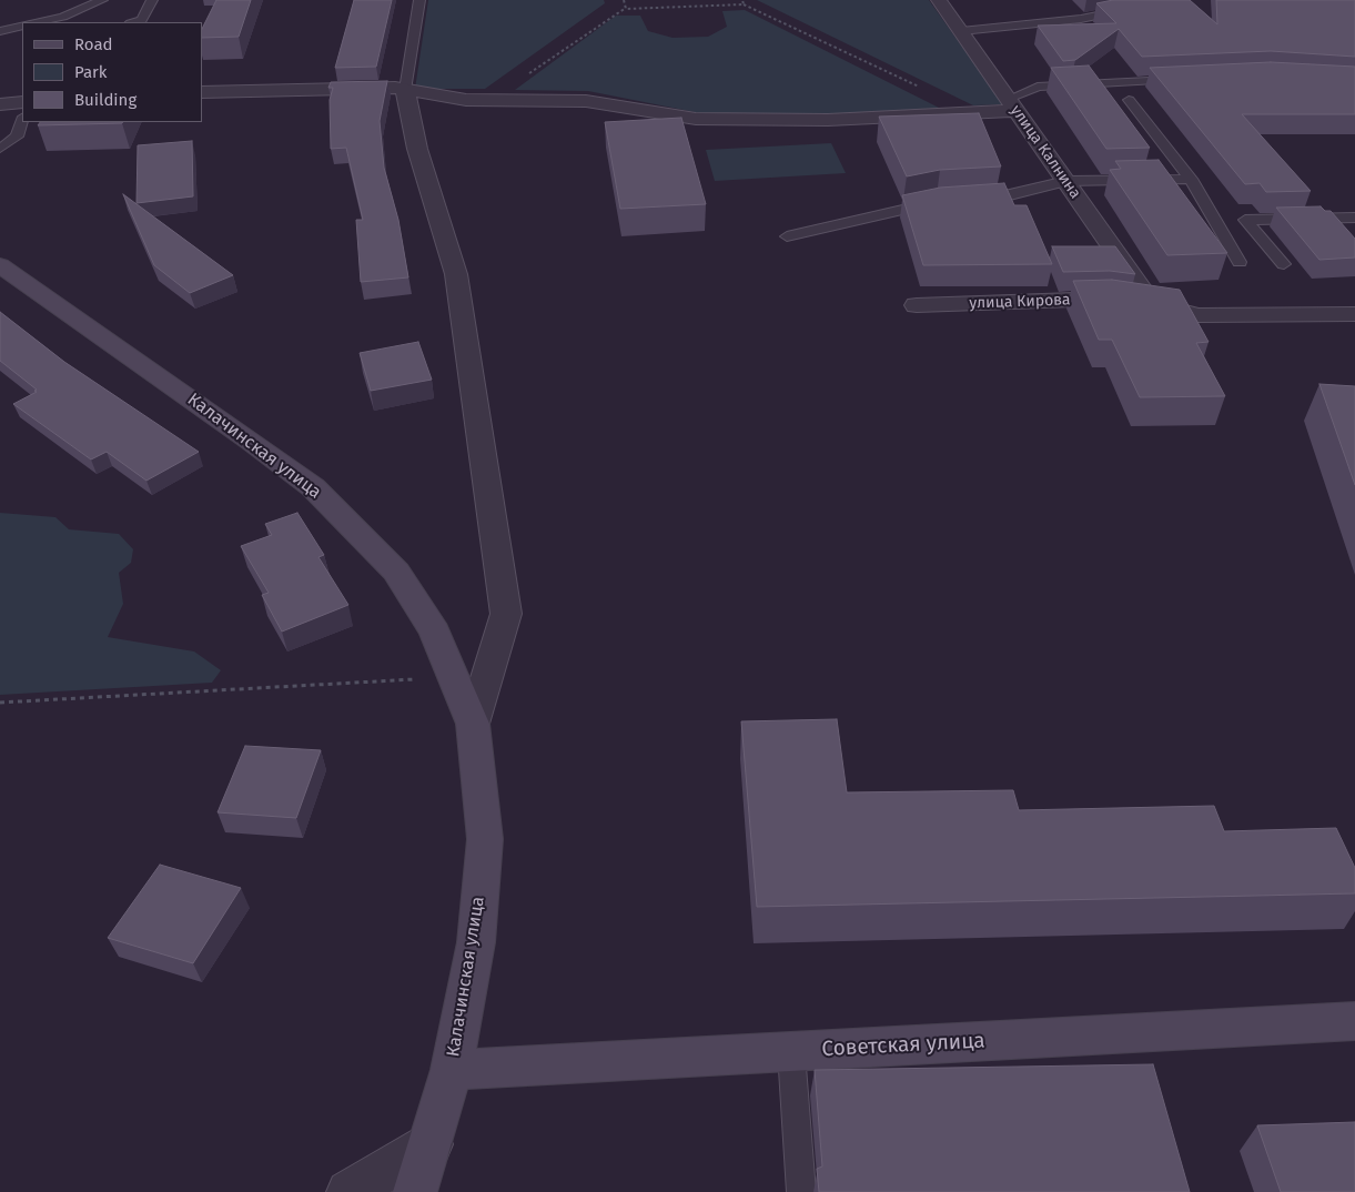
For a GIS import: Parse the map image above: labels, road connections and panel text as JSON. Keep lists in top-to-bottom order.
{
  "streets": {
    "main road": ["Калачинская улица", "Советская улица"],
    "street": ["улица Калнина", "улица Кирова"]
  },
  "crossings": [
    ["улица Калнина", "улица Кирова"],
    ["Калачинская улица", "Советская улица"]
  ],
  "legend": ["Road", "Park", "Building"]
}
